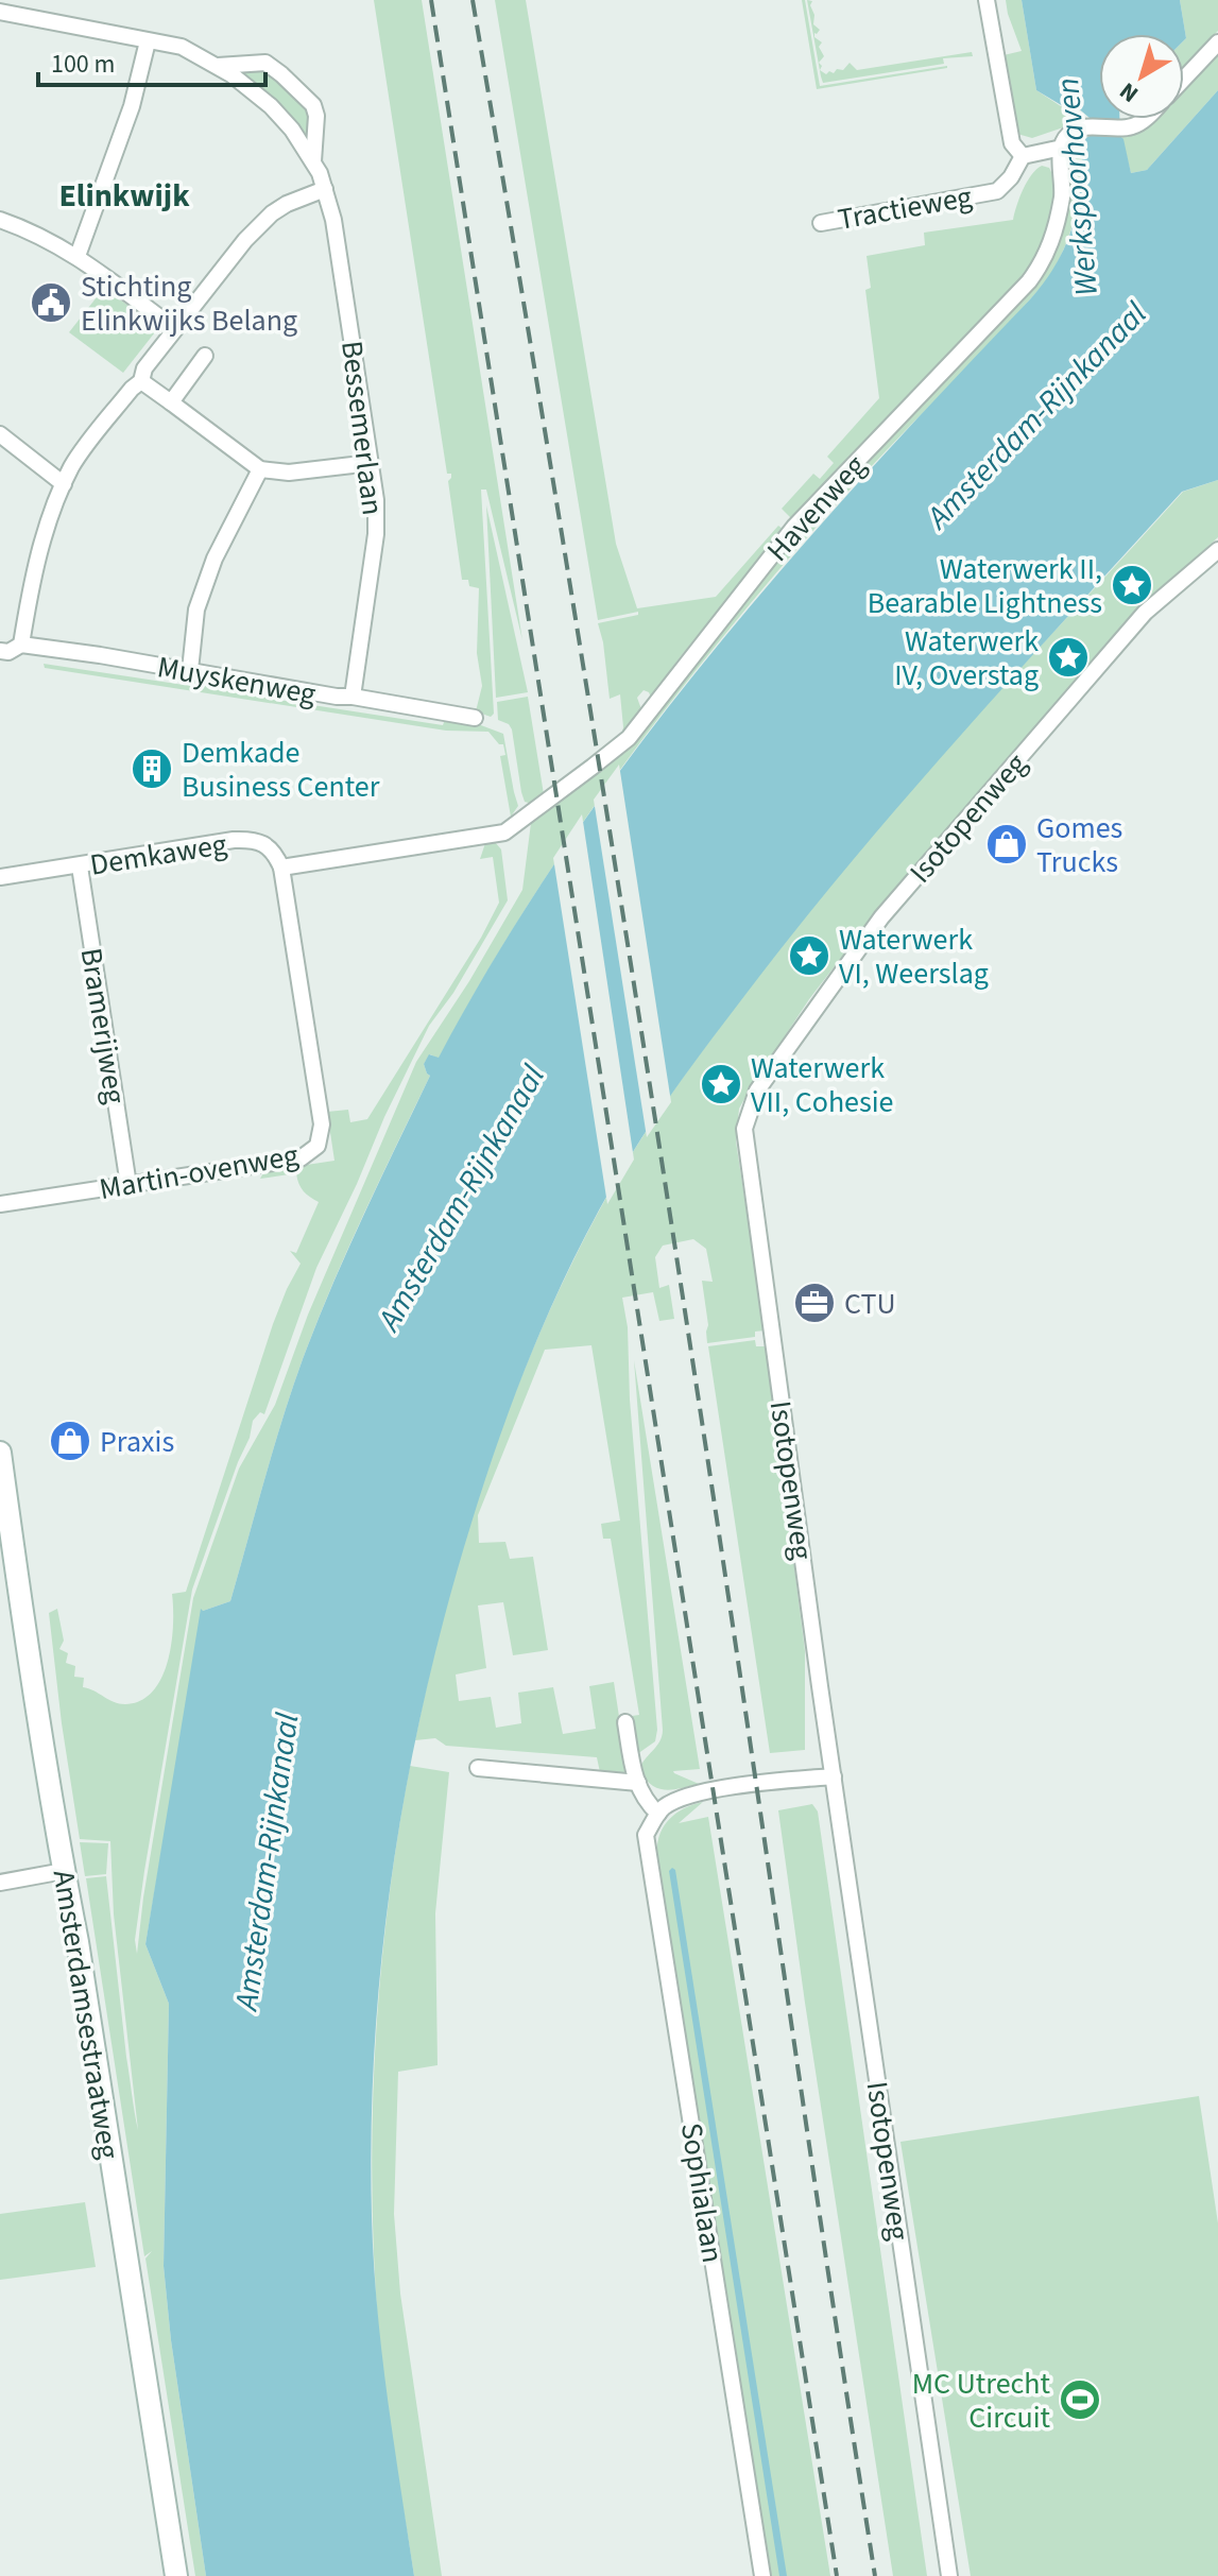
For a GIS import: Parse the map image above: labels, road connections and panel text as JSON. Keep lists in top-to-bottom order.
{
  "streets": {
    "main road": ["Amsterdamsestraatweg"],
    "street": [
      "Tractieweg",
      "Bessemerlaan",
      "Havenweg",
      "Muyskenweg",
      "Isotopenweg",
      "Demkaweg",
      "Bramerijweg",
      "Martin-ovenweg",
      "Sophialaan"
    ]
  },
  "crossings": [
    ["Bessemerlaan", "Muyskenweg"],
    ["Havenweg", "Demkaweg"],
    ["Havenweg", "Martin-ovenweg"],
    ["Demkaweg", "Bramerijweg"],
    ["Demkaweg", "Martin-ovenweg"],
    ["Bramerijweg", "Martin-ovenweg"]
  ],
  "districts": ["Elinkwijk"],
  "water": ["Werkspoorhaven", "Amsterdam-Rijnkanaal"],
  "places": {
    "public building": ["Stichting Elinkwijks Belang"],
    "place": [
      "Waterwerk II, Bearable Lightness",
      "Waterwerk IV, Overstag",
      "Waterwerk VI, Weerslag",
      "Waterwerk VII, Cohesie"
    ],
    "building": ["Demkade Business Center"],
    "shop": ["Gomes Trucks", "Praxis"],
    "office": ["CTU"],
    "sports": ["MC Utrecht Circuit"]
  },
  "scale_bar": "100 m",
  "north": "bottom left"
}
